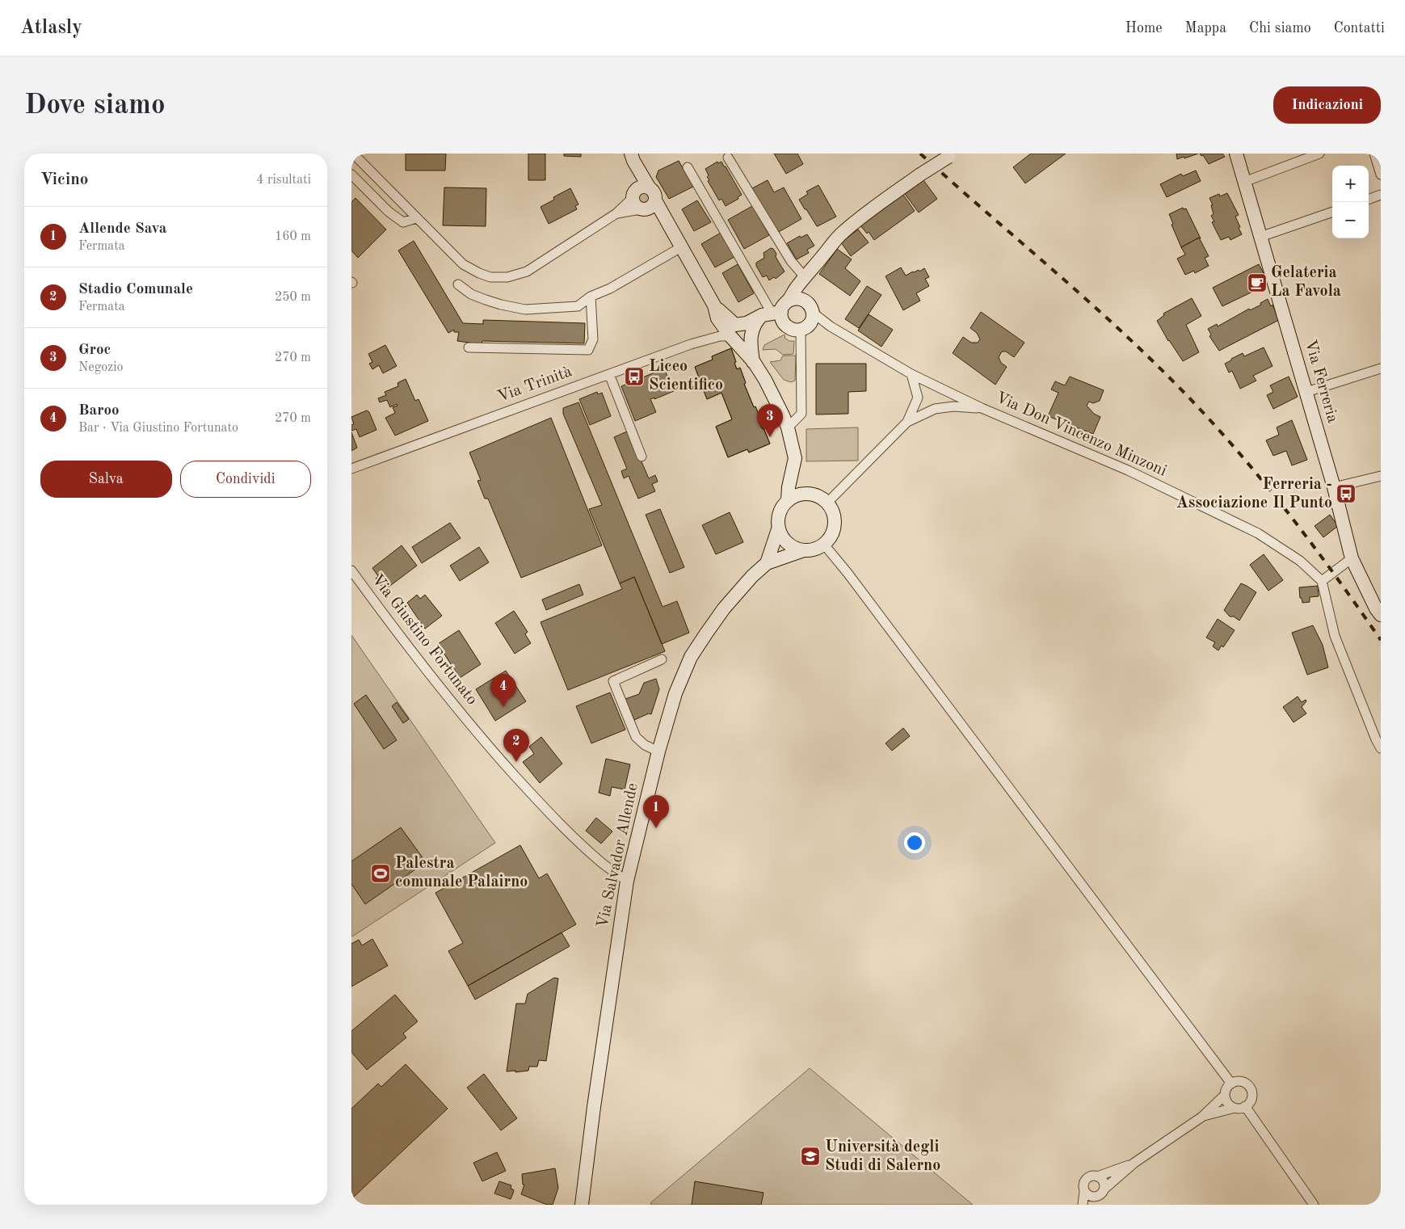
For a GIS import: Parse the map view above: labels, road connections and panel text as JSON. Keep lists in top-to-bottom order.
{
  "streets": {
    "street": [
      "Via Ferreria",
      "Via Trinità",
      "Via Don Vincenzo Minzoni",
      "Via Giustino Fortunato",
      "Via Salvador Allende"
    ]
  },
  "crossings": [
    ["Via Giustino Fortunato", "Via Salvador Allende"]
  ],
  "places": {
    "cafe": ["Gelateria La Favola"],
    "bus stop": ["Liceo Scientifico", "Ferreria - Associazione Il Punto"],
    "sports": ["Palestra comunale Palairno"],
    "school or university": ["Università degli Studi di Salerno"]
  },
  "page": {
    "header": "Atlasly",
    "nav": [
      "Home",
      "Mappa",
      "Chi siamo",
      "Contatti"
    ],
    "buttons": [
      "Indicazioni",
      ["Salva", "Condividi"]
    ],
    "title": "Dove siamo",
    "heading": ["Vicino", "4 risultati"],
    "map_buttons": ["+", "−"],
    "list": [
      {
        "mark": "1",
        "name": "Allende Sava",
        "note": "Fermata",
        "value": "160 m"
      },
      {
        "mark": "2",
        "name": "Stadio Comunale",
        "note": "Fermata",
        "value": "250 m"
      },
      {
        "mark": "3",
        "name": "Groc",
        "note": "Negozio",
        "value": "270 m"
      },
      {
        "mark": "4",
        "name": "Baroo",
        "note": "Bar · Via Giustino Fortunato",
        "value": "270 m"
      }
    ],
    "pins": [
      "3",
      "4",
      "2",
      "1"
    ]
  }
}
